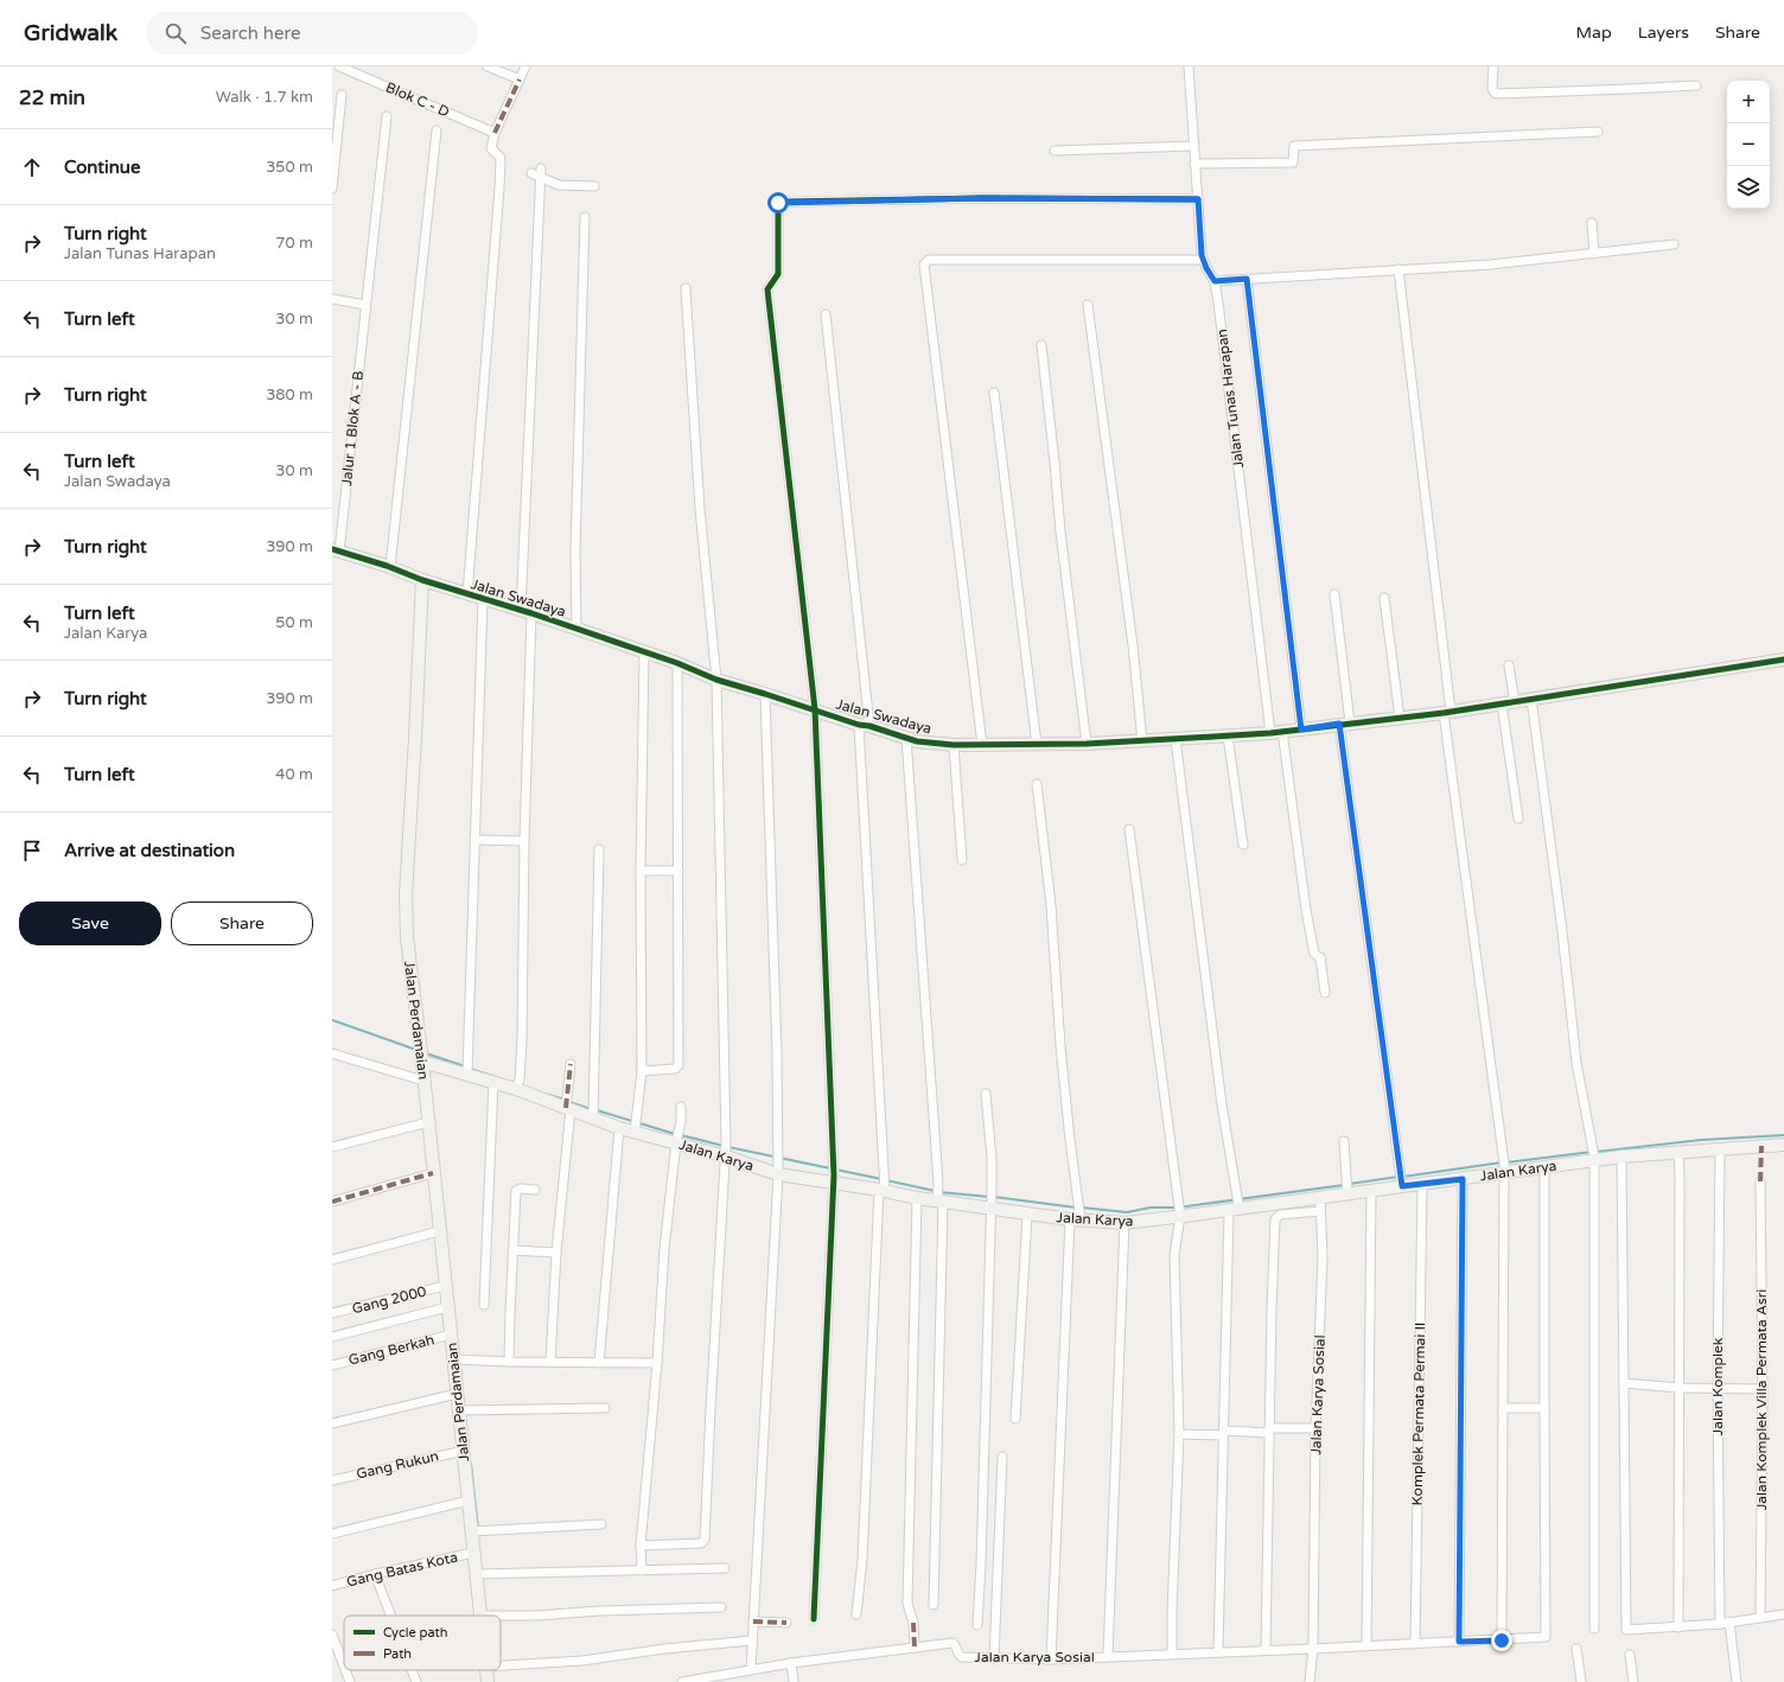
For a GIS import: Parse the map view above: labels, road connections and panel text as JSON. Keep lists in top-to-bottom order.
{
  "streets": {
    "street": [
      "Blok C - D",
      "Jalan Tunas Harapan",
      "Jalur 1 Blok A - B",
      "Jalan Swadaya",
      "Jalan Perdamaian",
      "Jalan Karya",
      "Gang 2000",
      "Gang Berkah",
      "Jalan Komplek",
      "Jalan Karya Sosial",
      "Jalan Komplek Villa Permata Asri",
      "Komplek Permata Permai II",
      "Gang Rukun",
      "Gang Batas Kota"
    ]
  },
  "crossings": [
    ["Jalan Tunas Harapan", "Jalan Swadaya"],
    ["Jalan Swadaya", "Jalan Perdamaian"],
    ["Jalan Perdamaian", "Jalan Karya"],
    ["Jalan Perdamaian", "Gang 2000"],
    ["Jalan Perdamaian", "Gang Berkah"],
    ["Jalan Perdamaian", "Gang Rukun"],
    ["Jalan Perdamaian", "Gang Batas Kota"],
    ["Jalan Karya", "Jalan Komplek"],
    ["Jalan Karya", "Jalan Karya Sosial"],
    ["Jalan Karya", "Komplek Permata Permai II"]
  ],
  "legend": ["Cycle path", "Path"],
  "page": {
    "header": "Gridwalk",
    "search": "Search here",
    "nav": ["Map", "Layers", "Share"],
    "heading": ["22 min", "Walk · 1.7 km"],
    "map_buttons": ["+", "−"],
    "list": [
      ["Continue", "350 m"],
      ["Turn right", "Jalan Tunas Harapan", "70 m"],
      ["Turn left", "30 m"],
      ["Turn right", "380 m"],
      ["Turn left", "Jalan Swadaya", "30 m"],
      ["Turn right", "390 m"],
      ["Turn left", "Jalan Karya", "50 m"],
      ["Turn right", "390 m"],
      ["Turn left", "40 m"],
      "Arrive at destination"
    ],
    "buttons": ["Save", "Share"]
  }
}
